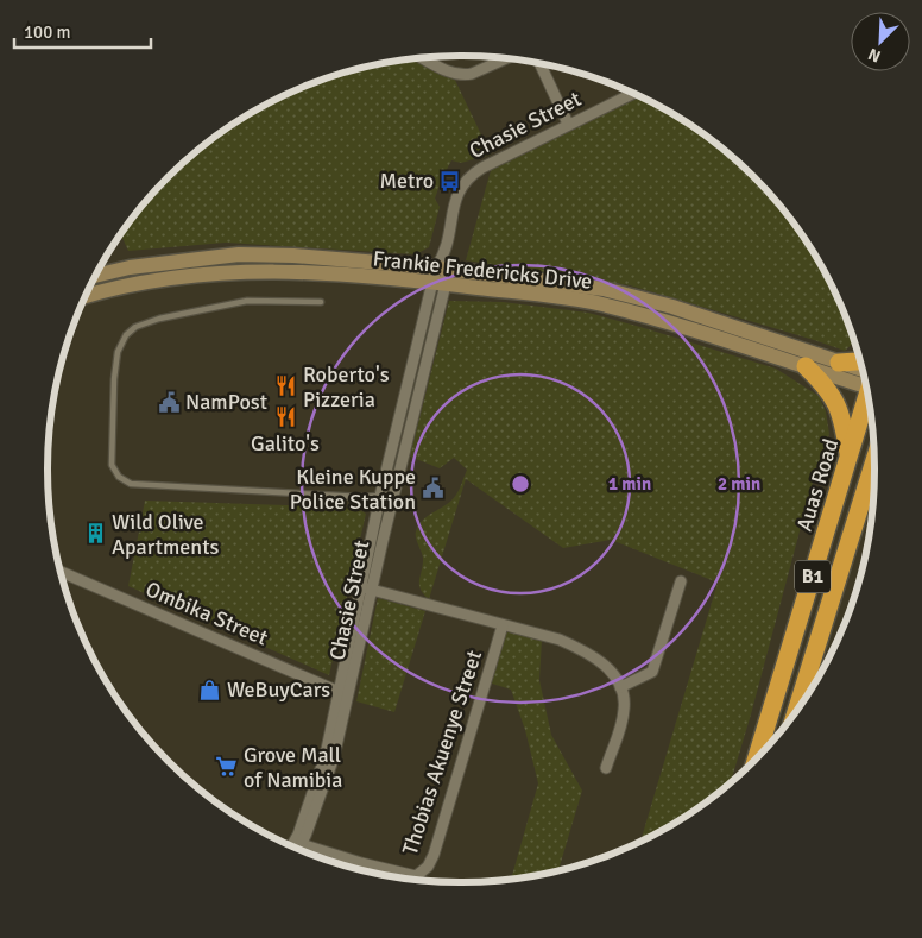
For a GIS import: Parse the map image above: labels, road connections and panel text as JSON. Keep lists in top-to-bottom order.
{
  "streets": {
    "highway": ["Auas Road", "B1"],
    "main road": ["Frankie Fredericks Drive"],
    "street": ["Chasie Street", "Ombika Street", "Thobias Akuenye Street"]
  },
  "crossings": [
    ["Chasie Street", "Frankie Fredericks Drive"],
    ["Chasie Street", "Ombika Street"],
    ["Chasie Street", "Thobias Akuenye Street"]
  ],
  "places": {
    "bus stop": ["Metro"],
    "restaurant": ["Roberto's Pizzeria", "Galito's"],
    "public building": ["NamPost", "Kleine Kuppe Police Station"],
    "building": ["Wild Olive Apartments"],
    "shop": ["WeBuyCars"],
    "supermarket": ["Grove Mall of Namibia"]
  },
  "scale_bar": "100 m",
  "north": "bottom left",
  "rings": ["1 min", "2 min"]
}
